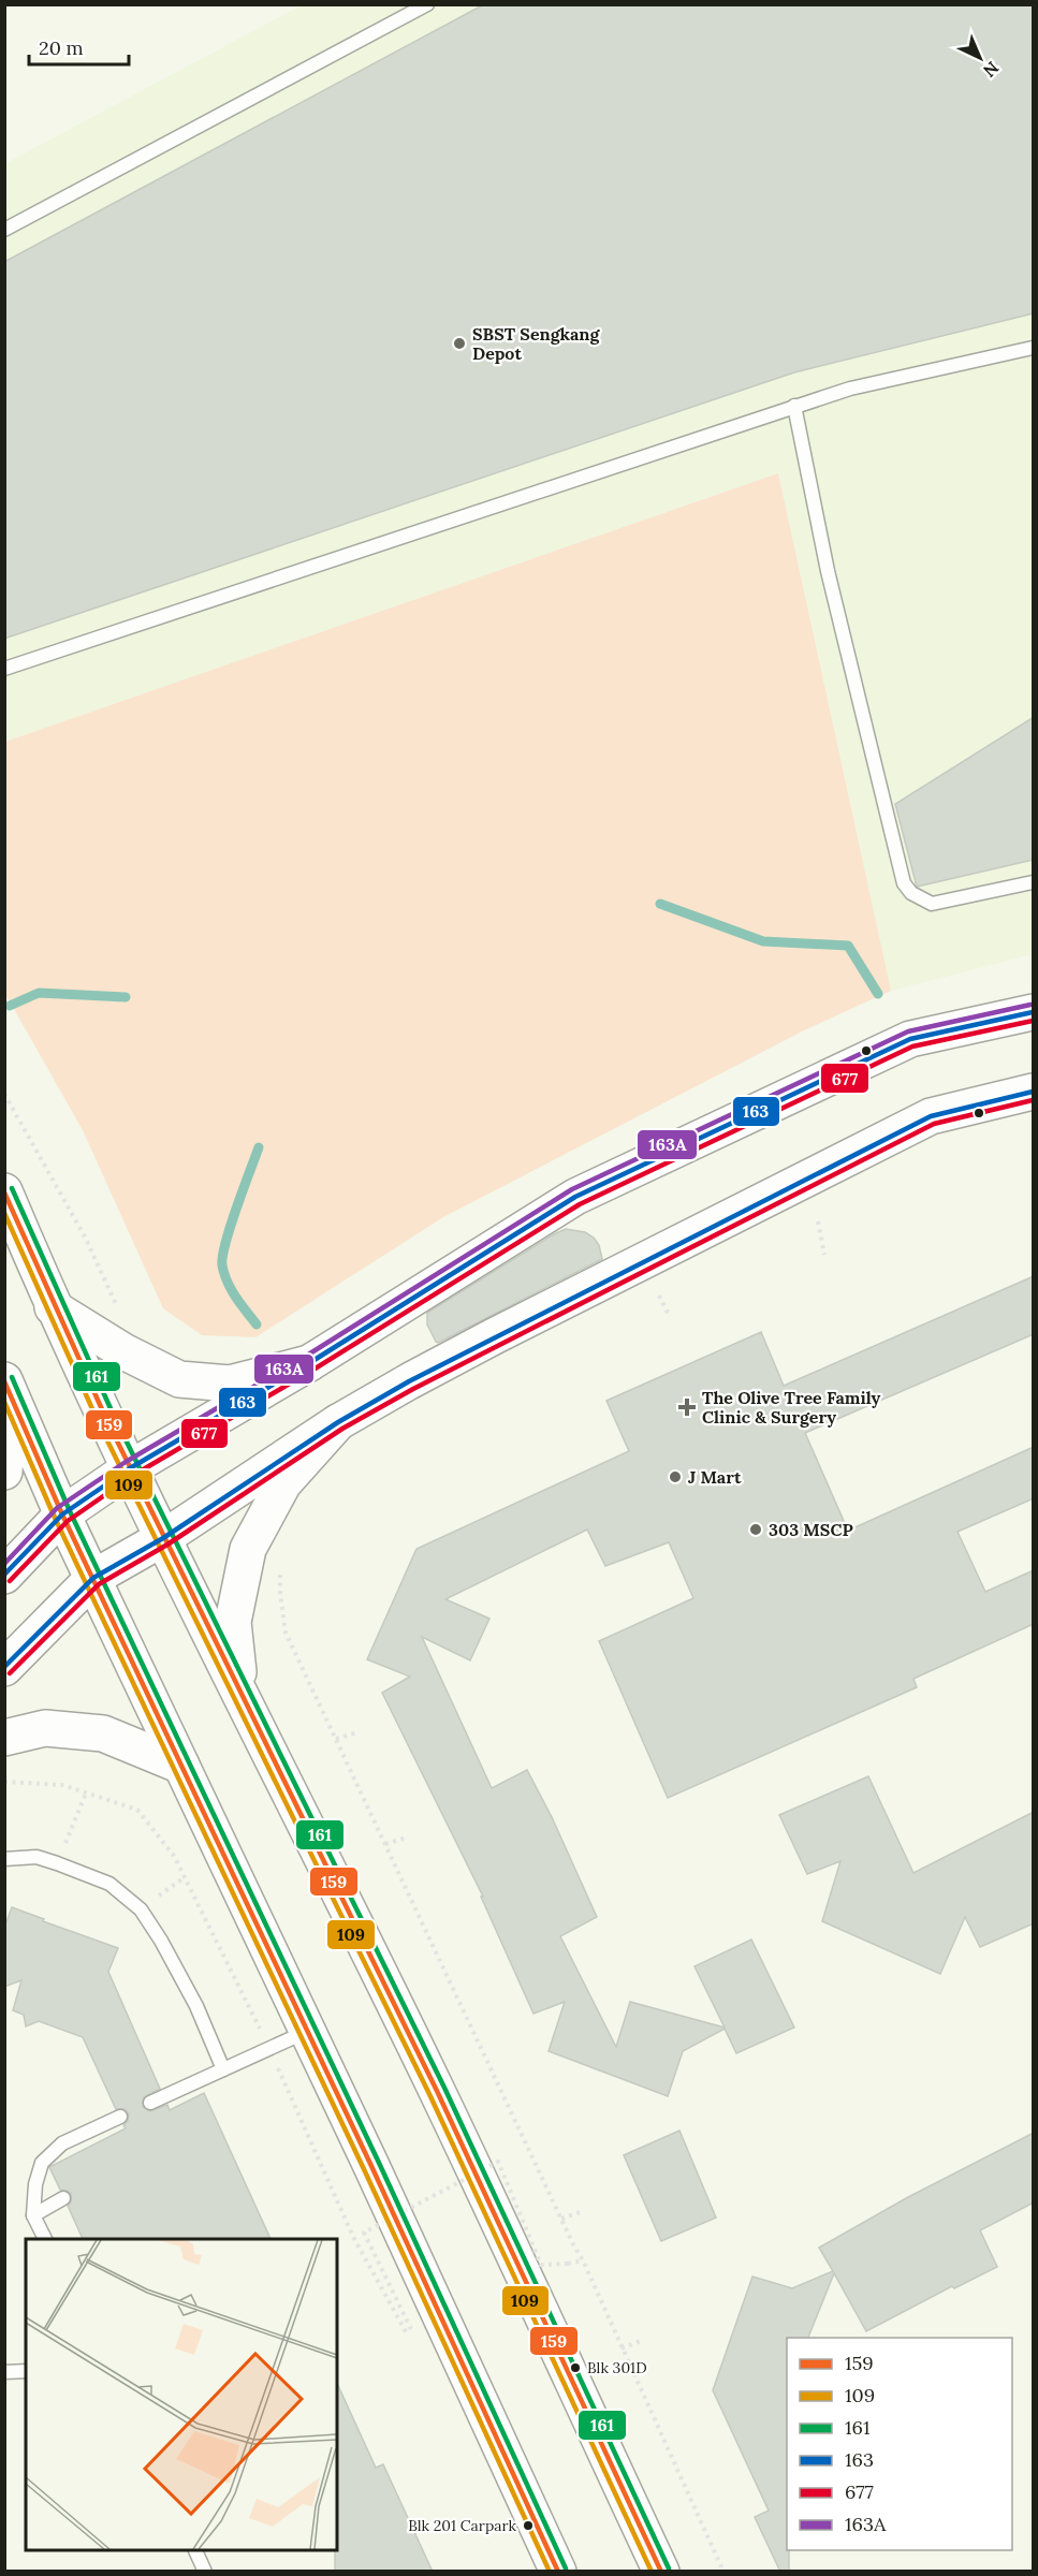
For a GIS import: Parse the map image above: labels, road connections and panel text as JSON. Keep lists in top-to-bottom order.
{
  "places": {
    "other": [
      "SBST Sengkang Depot",
      "J Mart",
      "303 MSCP",
      "Blk 301D",
      "Blk 201 Carpark"
    ],
    "health": ["The Olive Tree Family Clinic & Surgery"]
  },
  "lines": [
    "transit line 163A",
    "transit line 163",
    "transit line 677",
    "transit line 161",
    "transit line 159",
    "transit line 109"
  ],
  "legend": [
    "159",
    "109",
    "161",
    "163",
    "677",
    "163A"
  ],
  "scale_bar": "20 m",
  "north": "bottom right"
}
